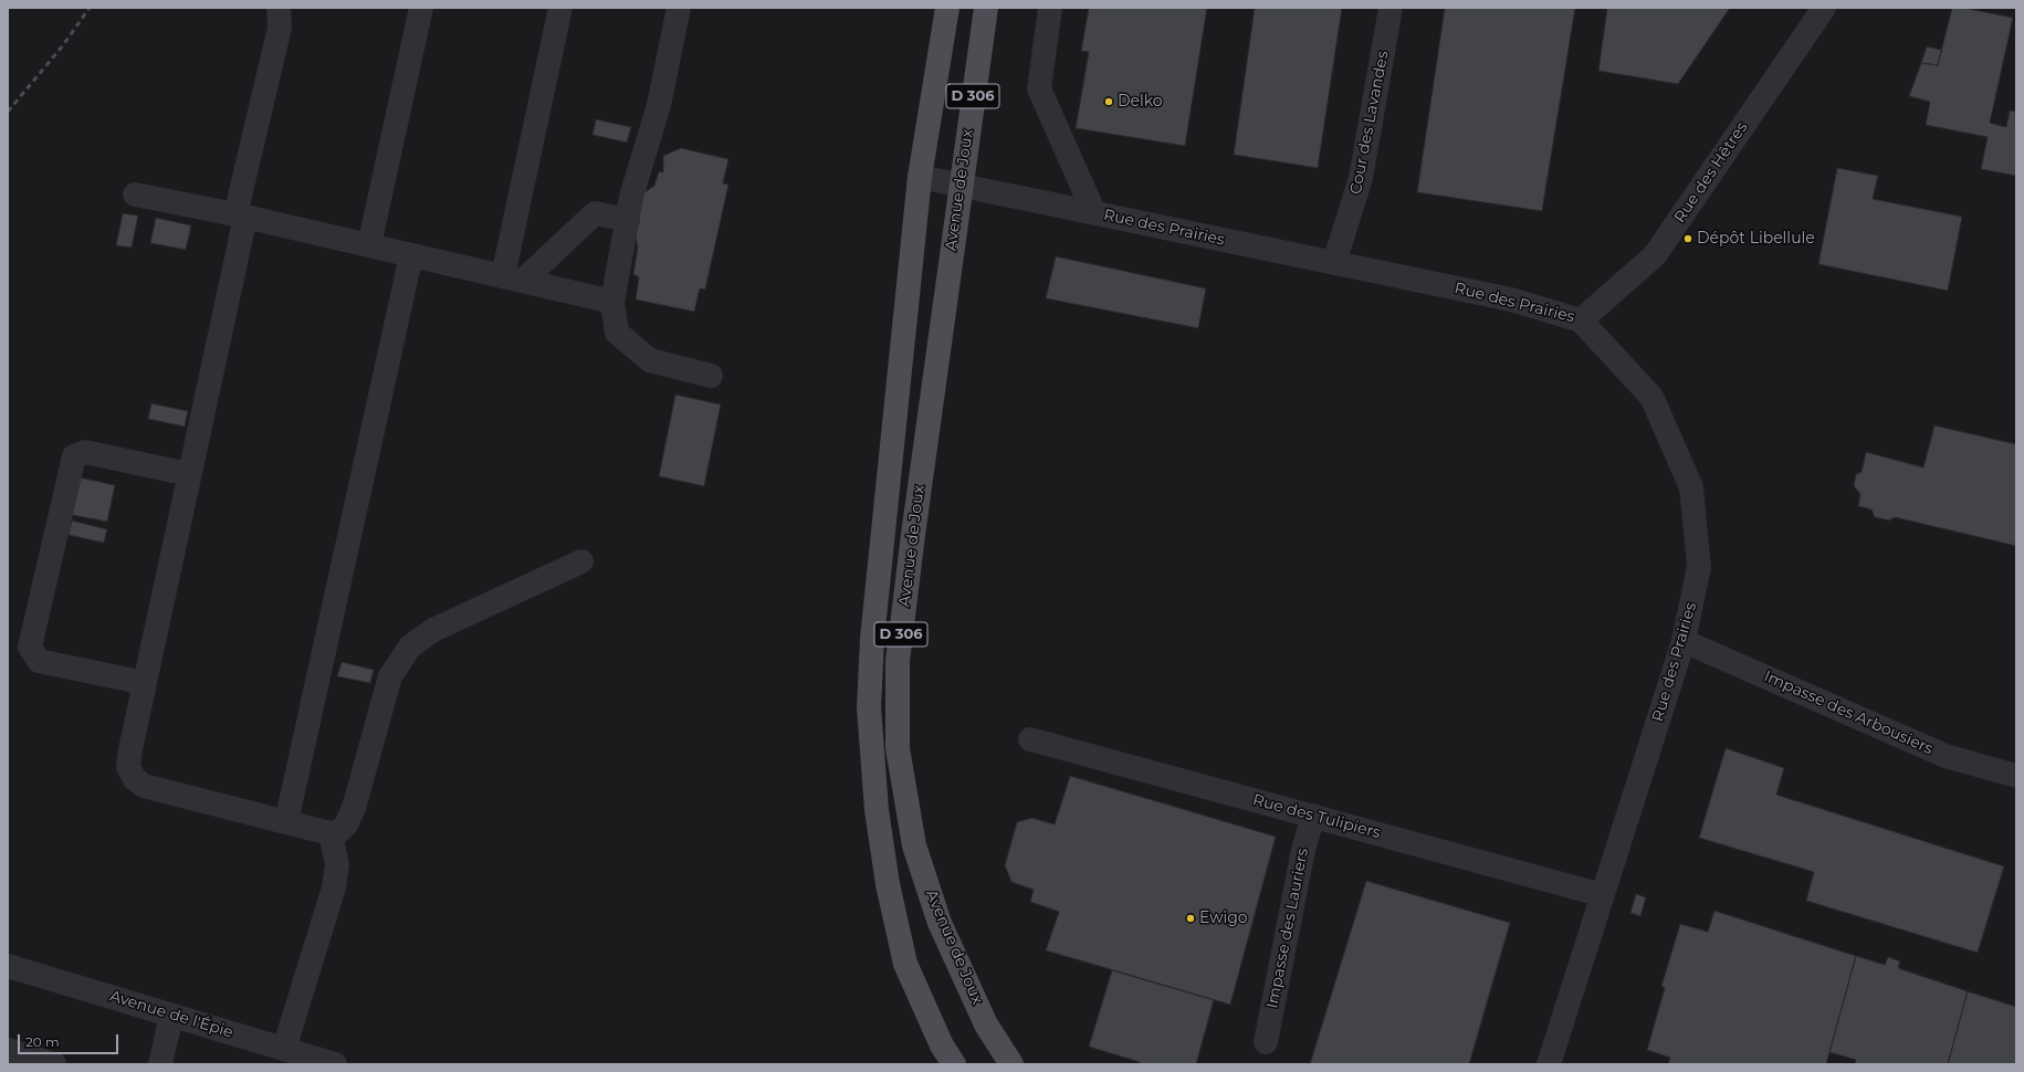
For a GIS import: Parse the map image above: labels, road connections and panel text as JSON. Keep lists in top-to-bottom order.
{
  "streets": {
    "main road": ["D 306", "Avenue de Joux"],
    "street": [
      "Cour des Lavandes",
      "Rue des Hêtres",
      "Rue des Prairies",
      "Impasse des Arbousiers",
      "Rue des Tulipiers",
      "Impasse des Lauriers",
      "Avenue de l'Épie"
    ]
  },
  "crossings": [
    ["Cour des Lavandes", "Rue des Prairies"],
    ["Rue des Hêtres", "Rue des Prairies"],
    ["Avenue de Joux", "Rue des Prairies"],
    ["Rue des Prairies", "Impasse des Arbousiers"],
    ["Rue des Prairies", "Rue des Tulipiers"],
    ["Rue des Tulipiers", "Impasse des Lauriers"]
  ],
  "places": ["Delko", "Dépôt Libellule", "Ewigo"],
  "scale_bar": "20 m"
}
